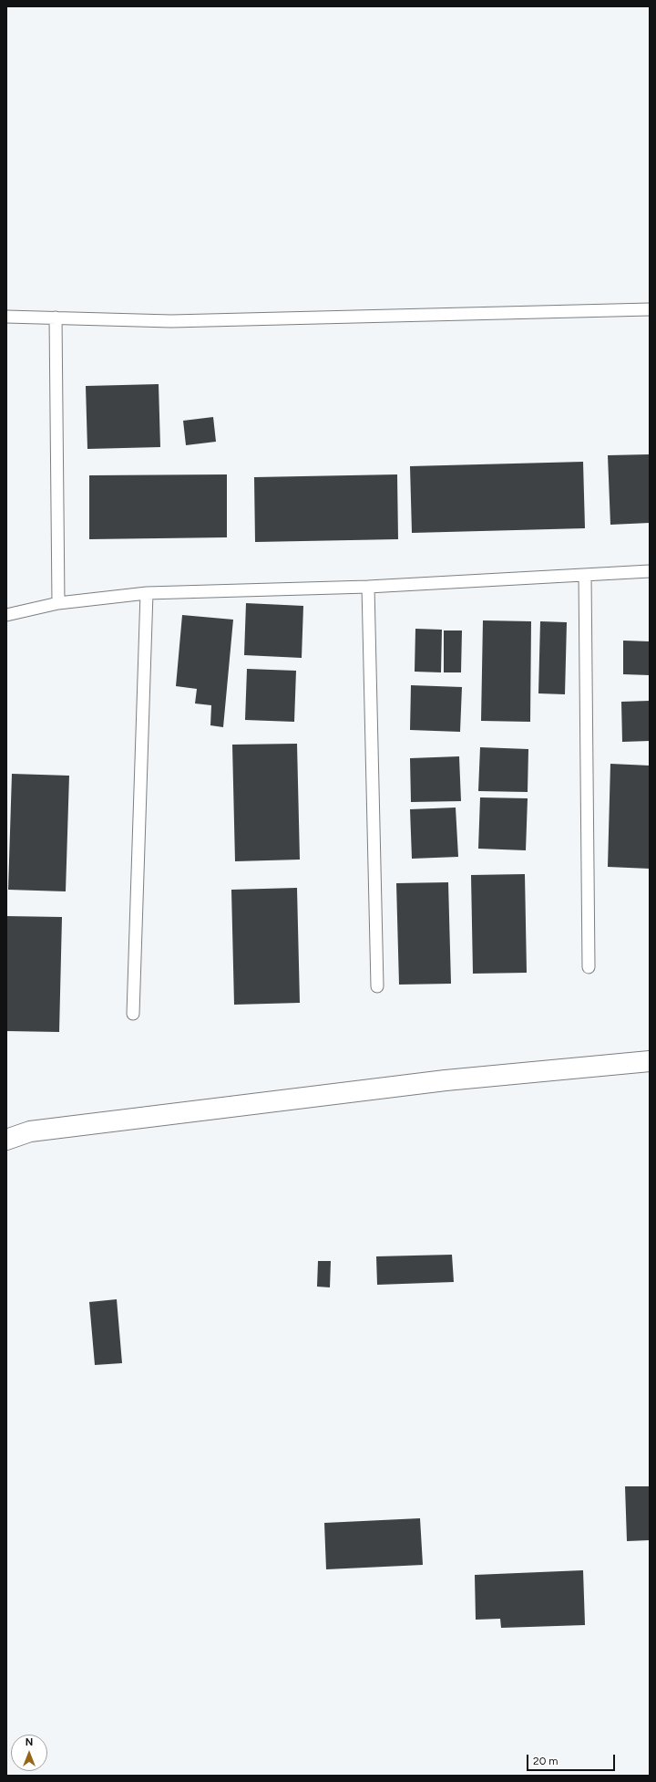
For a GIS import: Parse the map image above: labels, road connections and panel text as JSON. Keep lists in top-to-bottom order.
{
  "scale_bar": "20 m",
  "north": "top"
}
